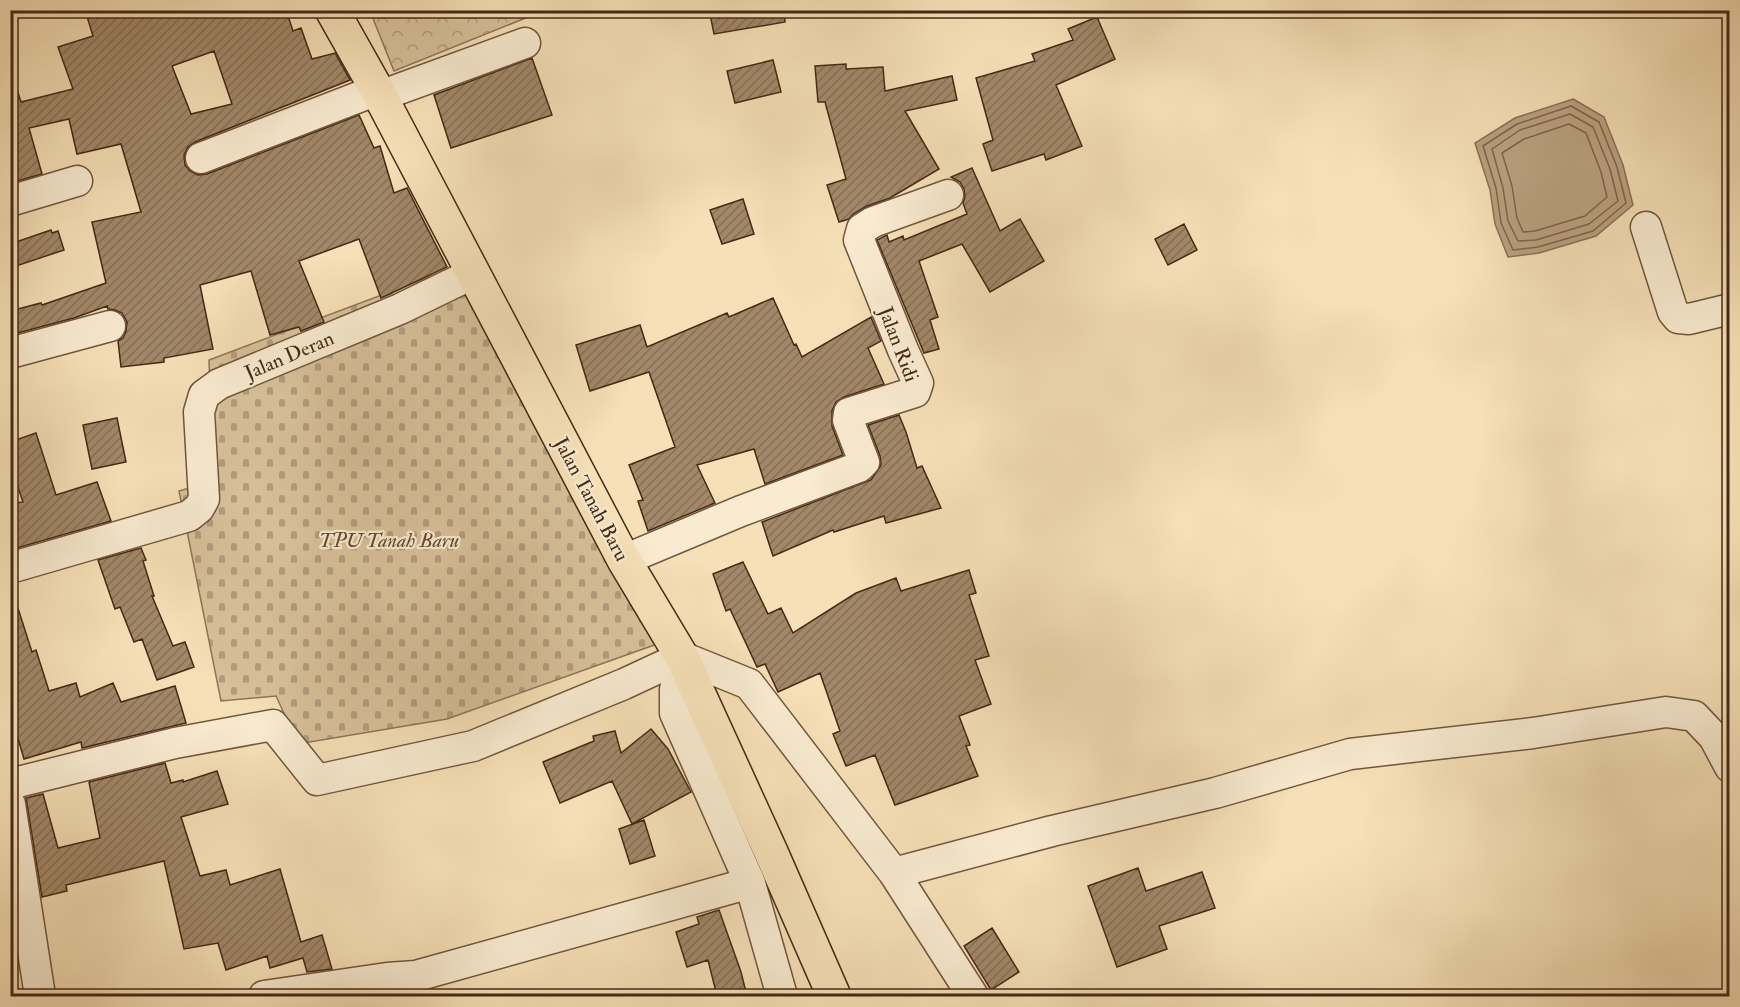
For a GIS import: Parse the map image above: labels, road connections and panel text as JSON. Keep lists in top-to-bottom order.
{
  "streets": {
    "main road": ["Jalan Tanah Baru"],
    "street": ["Jalan Ridi", "Jalan Deran"]
  },
  "crossings": [
    ["Jalan Ridi", "Jalan Tanah Baru"],
    ["Jalan Deran", "Jalan Tanah Baru"]
  ],
  "parks": ["TPU Tanah Baru"]
}
